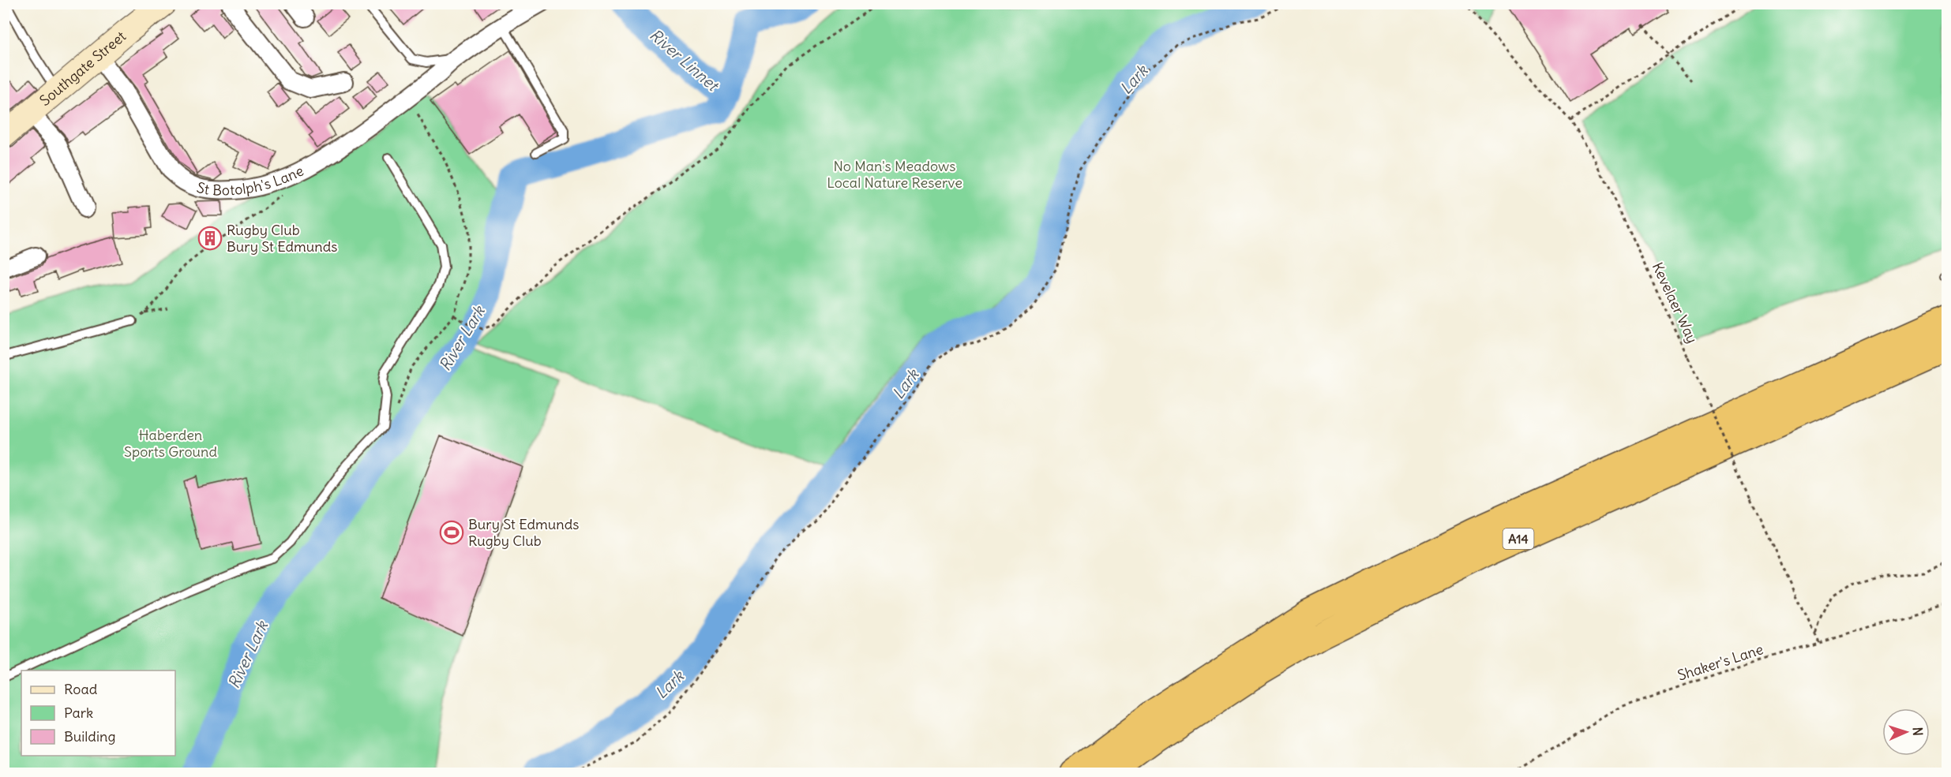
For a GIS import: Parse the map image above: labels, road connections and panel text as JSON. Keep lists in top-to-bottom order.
{
  "streets": {
    "highway": ["A14"],
    "street": ["Southgate Street", "St Botolph's Lane"],
    "path": ["Kevelaer Way", "Shaker's Lane"]
  },
  "crossings": [
    ["Southgate Street", "St Botolph's Lane"],
    ["Kevelaer Way", "Shaker's Lane"]
  ],
  "water": ["River Linnet", "Lark", "River Lark"],
  "parks": ["No Man's Meadows Local Nature Reserve", "Haberden Sports Ground"],
  "places": {
    "building": ["Rugby Club Bury St Edmunds"],
    "sports": ["Bury St Edmunds Rugby Club"]
  },
  "legend": ["Road", "Park", "Building"],
  "north": "right"
}
